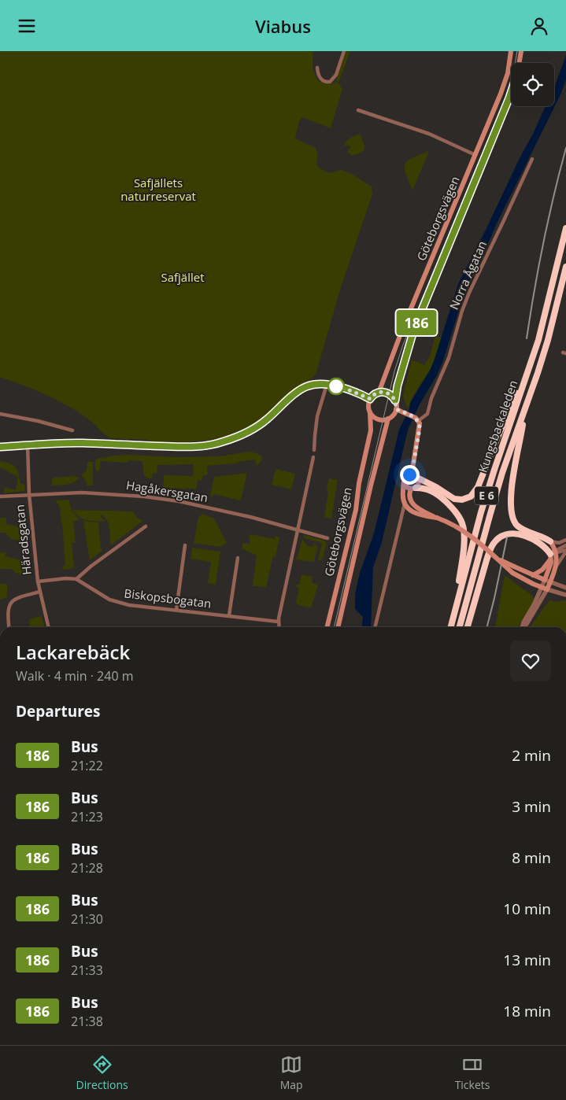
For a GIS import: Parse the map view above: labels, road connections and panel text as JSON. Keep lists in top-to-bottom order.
{
  "streets": {
    "highway": ["Kungsbackaleden", "E 6"],
    "main road": ["Göteborgsvägen"],
    "street": [
      "Norra Ågatan",
      "Hagåkersgatan",
      "Häradsgatan",
      "Biskopsbogatan"
    ]
  },
  "crossings": [
    ["Hagåkersgatan", "Häradsgatan"]
  ],
  "parks": ["Safjällets naturreservat", "Safjället"],
  "lines": ["bus line 186"],
  "page": {
    "header": "Viabus",
    "on_map": "186",
    "heading": [
      ["Lackarebäck", "Walk · 4 min · 240 m"],
      "Departures"
    ],
    "list": [
      {
        "mark": "186",
        "name": "Bus",
        "note": "21:22",
        "value": "2 min"
      },
      {
        "mark": "186",
        "name": "Bus",
        "note": "21:23",
        "value": "3 min"
      },
      {
        "mark": "186",
        "name": "Bus",
        "note": "21:28",
        "value": "8 min"
      },
      {
        "mark": "186",
        "name": "Bus",
        "note": "21:30",
        "value": "10 min"
      },
      {
        "mark": "186",
        "name": "Bus",
        "note": "21:33",
        "value": "13 min"
      },
      {
        "mark": "186",
        "name": "Bus",
        "note": "21:38",
        "value": "18 min"
      }
    ],
    "tabs": ["Directions", "Map", "Tickets"]
  }
}
